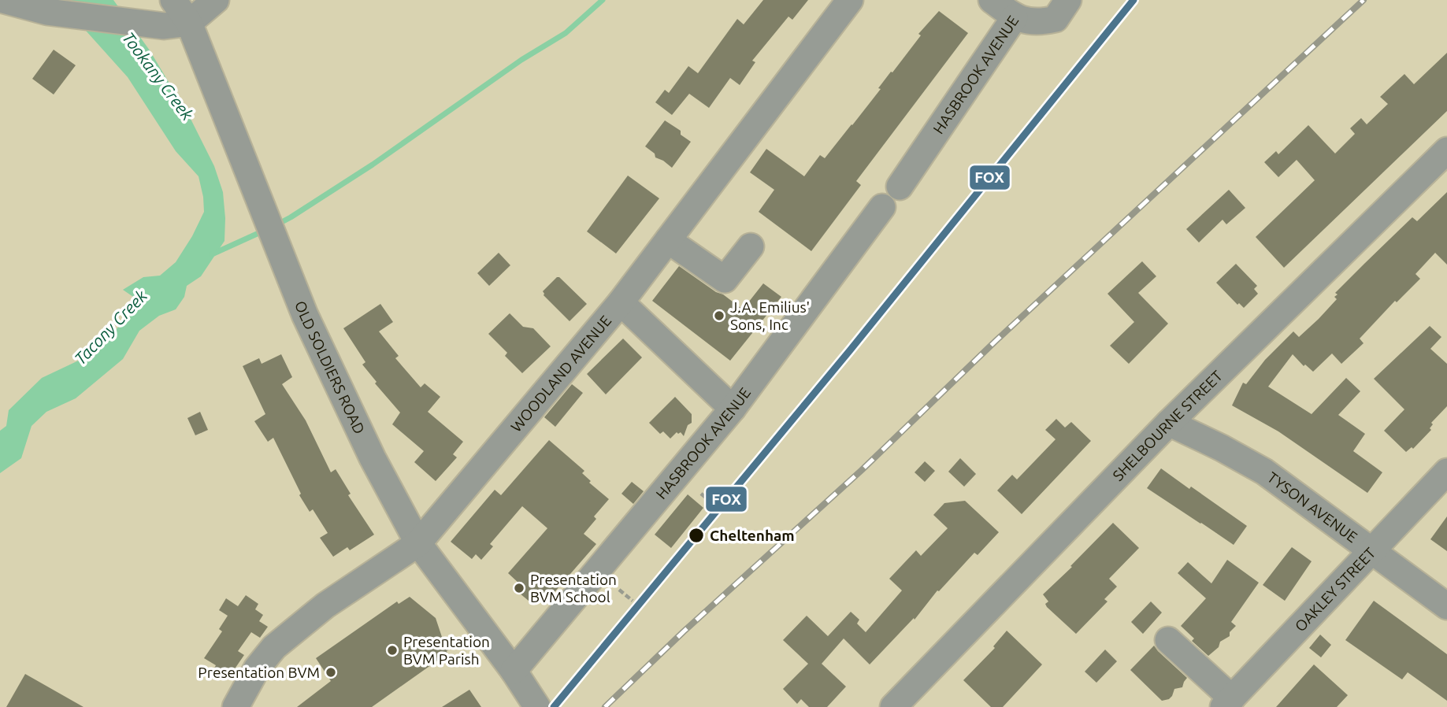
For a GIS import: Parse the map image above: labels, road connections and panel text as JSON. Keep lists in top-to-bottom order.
{
  "streets": {
    "street": [
      "HASBROOK AVENUE",
      "OLD SOLDIERS ROAD",
      "WOODLAND AVENUE",
      "SHELBOURNE STREET",
      "TYSON AVENUE",
      "OAKLEY STREET"
    ]
  },
  "crossings": [
    ["HASBROOK AVENUE", "OLD SOLDIERS ROAD"],
    ["OLD SOLDIERS ROAD", "WOODLAND AVENUE"],
    ["SHELBOURNE STREET", "TYSON AVENUE"],
    ["TYSON AVENUE", "OAKLEY STREET"]
  ],
  "water": ["Tookany Creek", "Tacony Creek"],
  "places": [
    "J.A. Emilius' Sons, Inc",
    "Cheltenham",
    "Presentation BVM School",
    "Presentation BVM Parish",
    "Presentation BVM"
  ],
  "lines": ["transit line FOX"]
}
